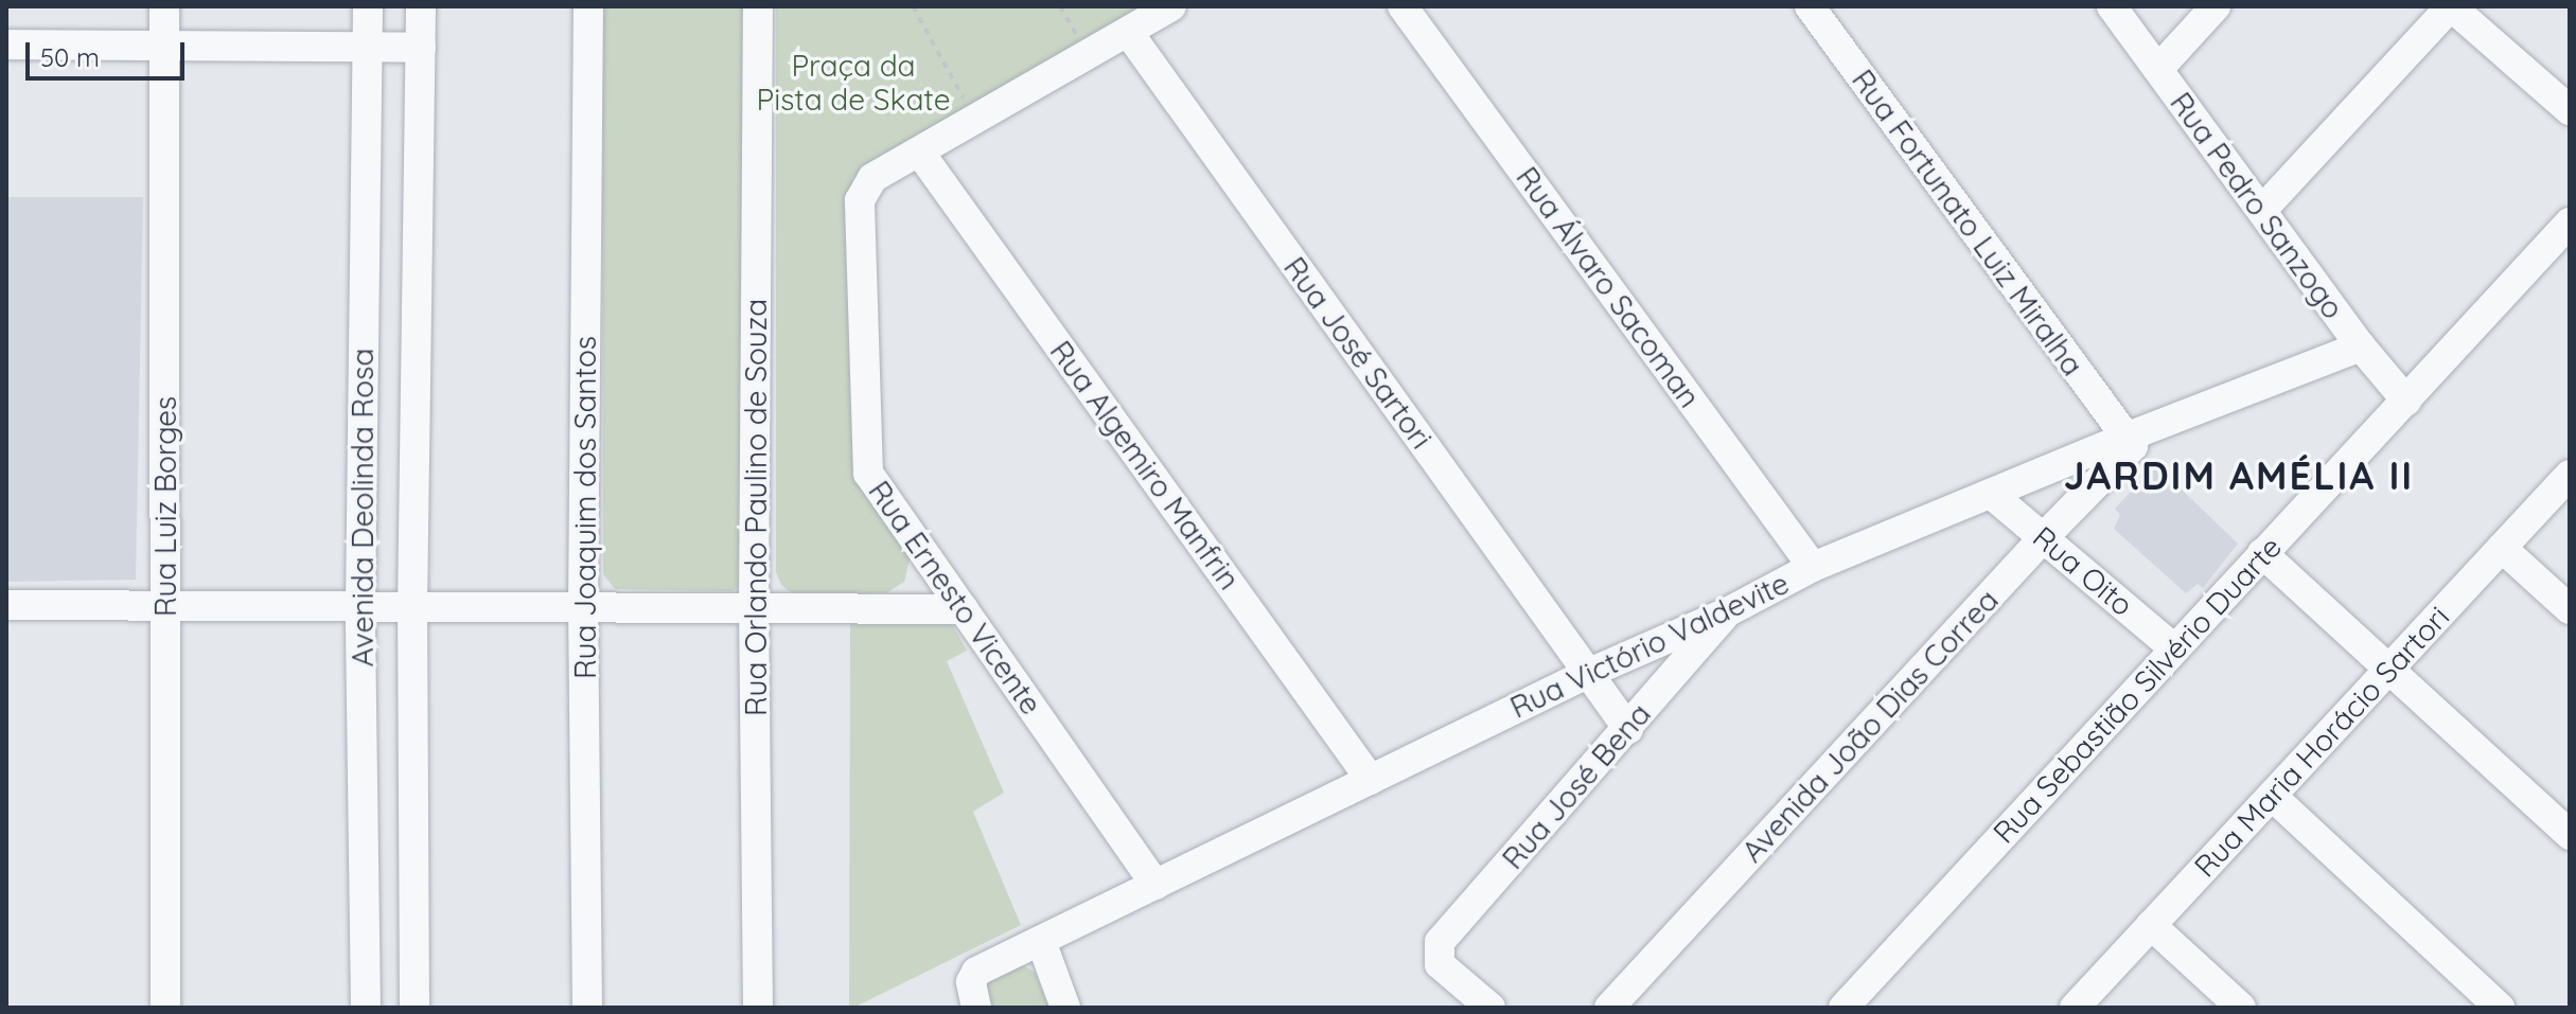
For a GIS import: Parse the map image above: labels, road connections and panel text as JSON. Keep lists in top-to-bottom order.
{
  "streets": {
    "street": [
      "Rua Pedro Sanzogo",
      "Rua Fortunato Luiz Miralha",
      "Rua Álvaro Sacoman",
      "Rua José Sartori",
      "Rua Algemiro Manfrin",
      "Rua Luiz Borges",
      "Avenida Deolinda Rosa",
      "Rua Joaquim dos Santos",
      "Rua Orlando Paulino de Souza",
      "Rua Oito",
      "Rua Ernesto Vicente",
      "Rua Victório Valdevite",
      "Rua Sebastião Silvério Duarte",
      "Avenida João Dias Correa",
      "Rua Maria Horácio Sartori",
      "Rua José Bena"
    ]
  },
  "crossings": [
    ["Rua Pedro Sanzogo", "Rua Victório Valdevite"],
    ["Rua Pedro Sanzogo", "Rua Sebastião Silvério Duarte"],
    ["Rua Fortunato Luiz Miralha", "Rua Victório Valdevite"],
    ["Rua Fortunato Luiz Miralha", "Avenida João Dias Correa"],
    ["Rua Álvaro Sacoman", "Rua Victório Valdevite"],
    ["Rua José Sartori", "Rua Victório Valdevite"],
    ["Rua José Sartori", "Rua José Bena"],
    ["Rua Algemiro Manfrin", "Rua Ernesto Vicente"],
    ["Rua Algemiro Manfrin", "Rua Victório Valdevite"],
    ["Rua Oito", "Rua Victório Valdevite"],
    ["Rua Oito", "Rua Sebastião Silvério Duarte"],
    ["Rua Oito", "Avenida João Dias Correa"],
    ["Rua Ernesto Vicente", "Rua Victório Valdevite"],
    ["Rua Victório Valdevite", "Avenida João Dias Correa"],
    ["Rua Victório Valdevite", "Rua José Bena"]
  ],
  "districts": ["JARDIM AMÉLIA II"],
  "parks": ["Praça da Pista de Skate"],
  "scale_bar": "50 m"
}
